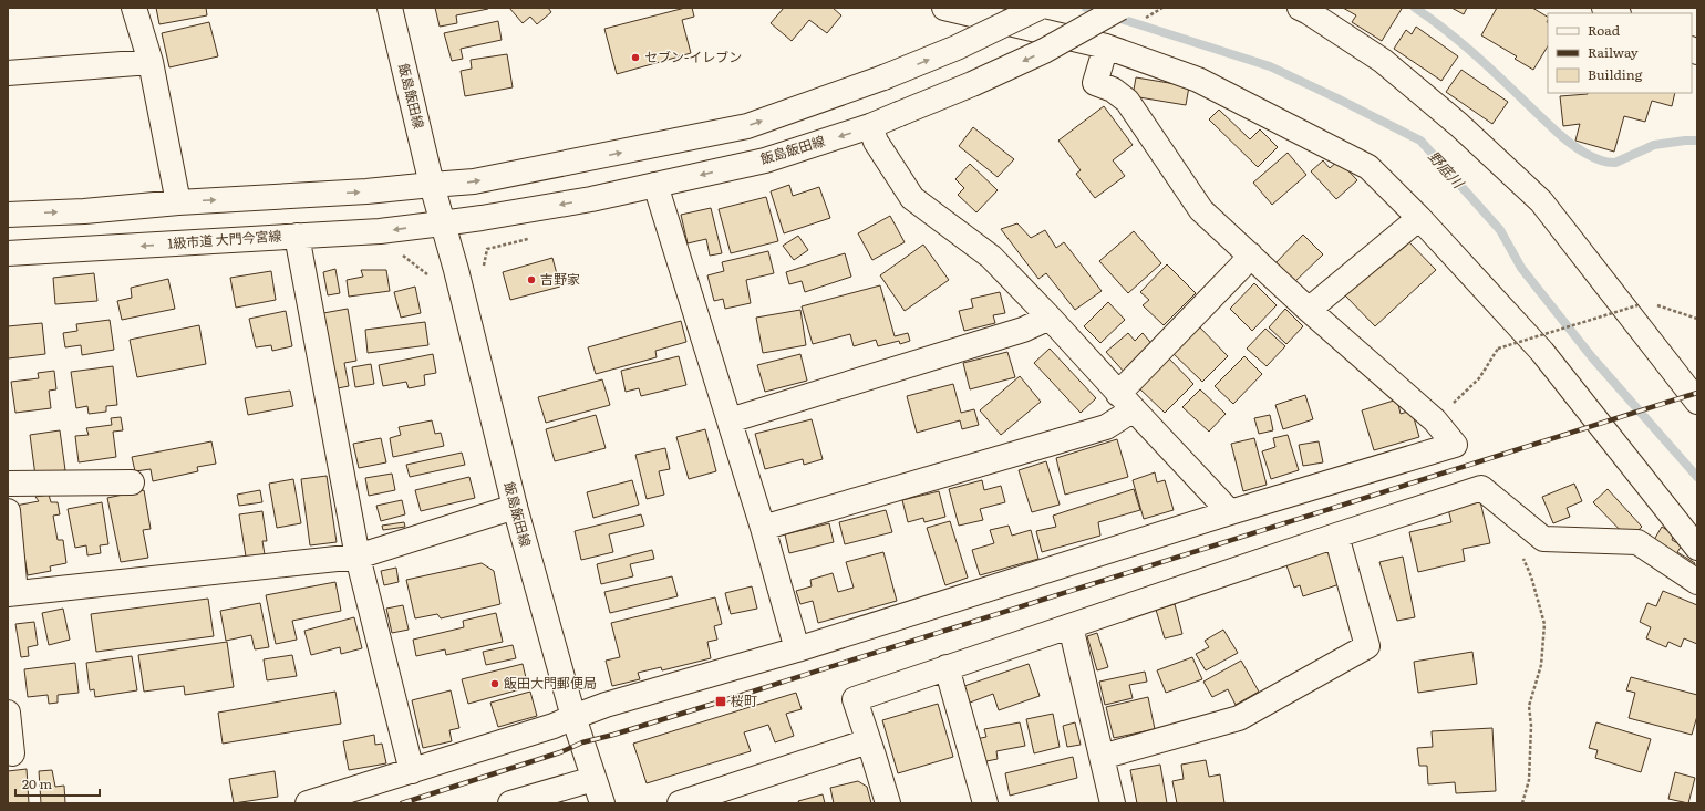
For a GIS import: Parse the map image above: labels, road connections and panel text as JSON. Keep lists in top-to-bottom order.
{
  "streets": {
    "street": ["飯島飯田線", "1級市道 大門今宮線"]
  },
  "crossings": [
    ["飯島飯田線", "1級市道 大門今宮線"]
  ],
  "water": ["野底川"],
  "places": {
    "other": ["セブン-イレブン", "吉野家", "飯田大門郵便局"],
    "transit": ["桜町"]
  },
  "legend": ["Road", "Railway", "Building"],
  "scale_bar": "20 m"
}
